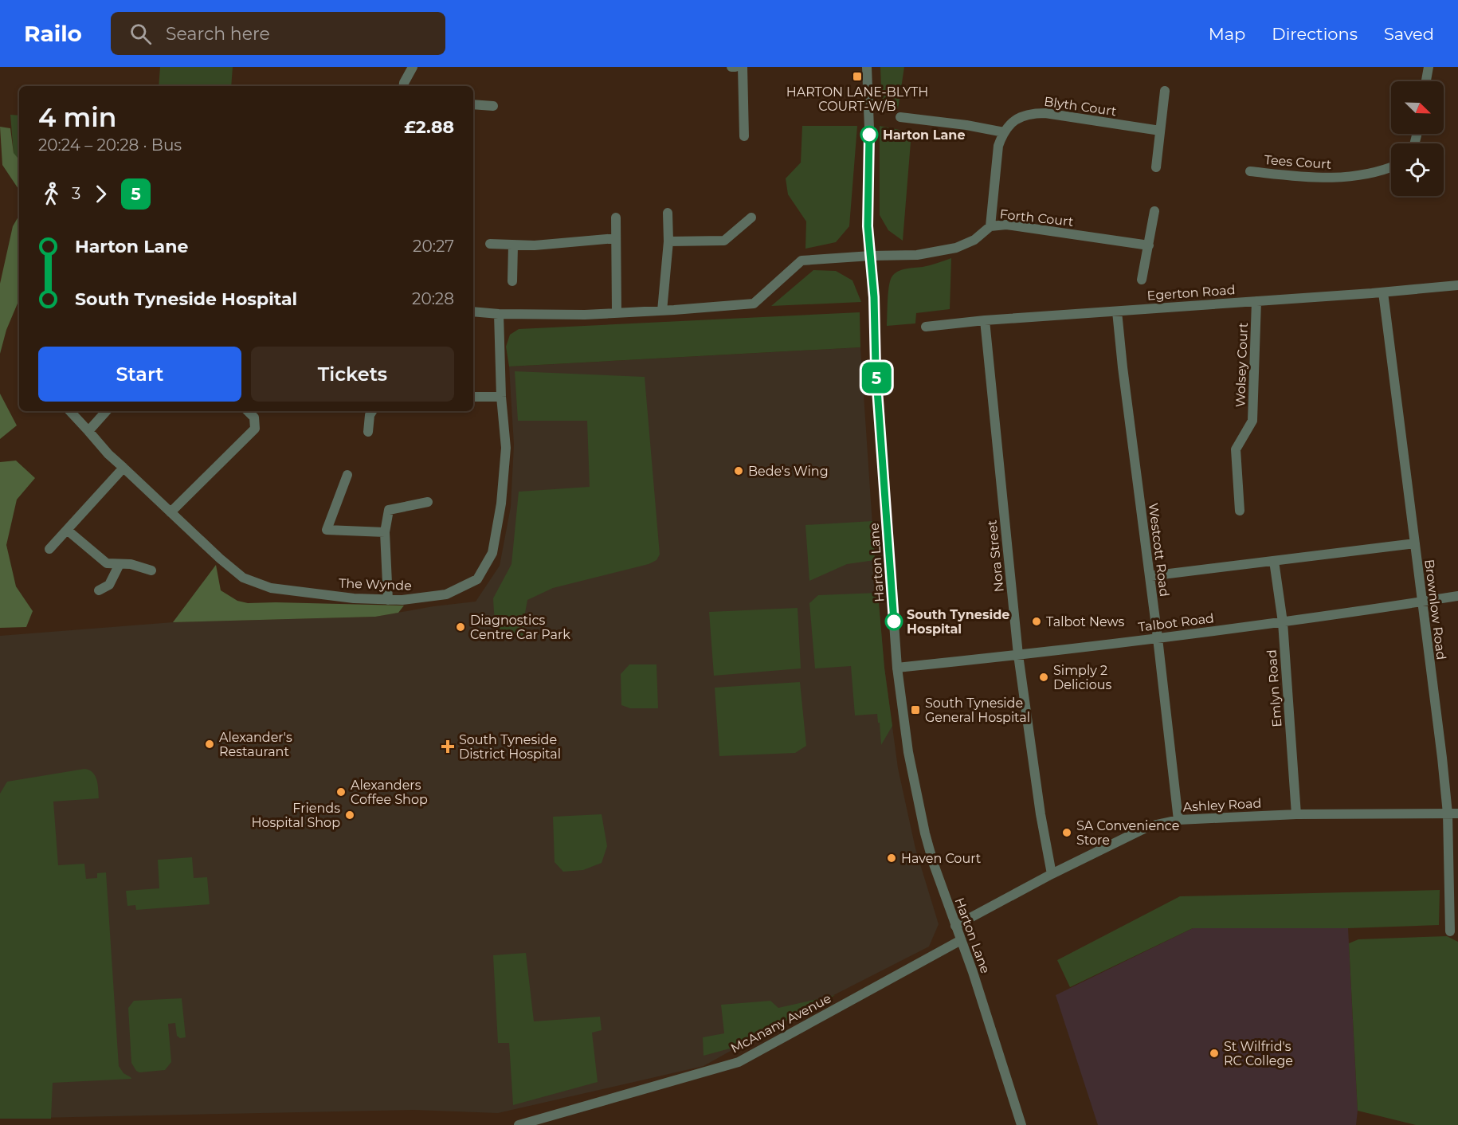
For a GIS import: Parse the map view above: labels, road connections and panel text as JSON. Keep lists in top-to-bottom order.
{
  "streets": {
    "street": [
      "Blyth Court",
      "Tees Court",
      "Forth Court",
      "Egerton Road",
      "Wolsey Court",
      "Westcott Road",
      "Nora Street",
      "Harton Lane",
      "The Wynde",
      "Brownlow Road",
      "Talbot Road",
      "Emlyn Road",
      "Ashley Road",
      "McAnany Avenue"
    ]
  },
  "crossings": [
    ["Blyth Court", "Forth Court"],
    ["Forth Court", "Harton Lane"],
    ["Forth Court", "The Wynde"],
    ["Egerton Road", "Wolsey Court"],
    ["Egerton Road", "Westcott Road"],
    ["Egerton Road", "Nora Street"],
    ["Egerton Road", "Brownlow Road"],
    ["Westcott Road", "Talbot Road"],
    ["Westcott Road", "Ashley Road"],
    ["Nora Street", "Talbot Road"],
    ["Nora Street", "Ashley Road"],
    ["Harton Lane", "Talbot Road"],
    ["Harton Lane", "Ashley Road"],
    ["Harton Lane", "McAnany Avenue"],
    ["Brownlow Road", "Talbot Road"],
    ["Brownlow Road", "Ashley Road"],
    ["Talbot Road", "Emlyn Road"],
    ["Emlyn Road", "Ashley Road"]
  ],
  "places": {
    "transit": ["HARTON LANE-BLYTH COURT-W/B", "South Tyneside General Hospital"],
    "other": [
      "Harton Lane",
      "Bede's Wing",
      "South Tyneside Hospital",
      "Talbot News",
      "Diagnostics Centre Car Park",
      "Simply 2 Delicious",
      "Alexander's Restaurant",
      "Alexanders Coffee Shop",
      "Friends Hospital Shop",
      "SA Convenience Store",
      "Haven Court",
      "St Wilfrid's RC College"
    ],
    "health": ["South Tyneside District Hospital"]
  },
  "lines": ["bus line 5"],
  "north": "bottom right",
  "page": {
    "header": "Railo",
    "search": "Search here",
    "nav": ["Map", "Directions", "Saved"],
    "on_map": "5",
    "heading": ["4 min", "20:24 – 20:28 · Bus", "£2.88"],
    "legs": ["3", "5"],
    "list": [
      {
        "name": "Harton Lane",
        "value": "20:27"
      },
      {
        "name": "South Tyneside Hospital",
        "value": "20:28"
      }
    ],
    "buttons": ["Start", "Tickets"]
  }
}
